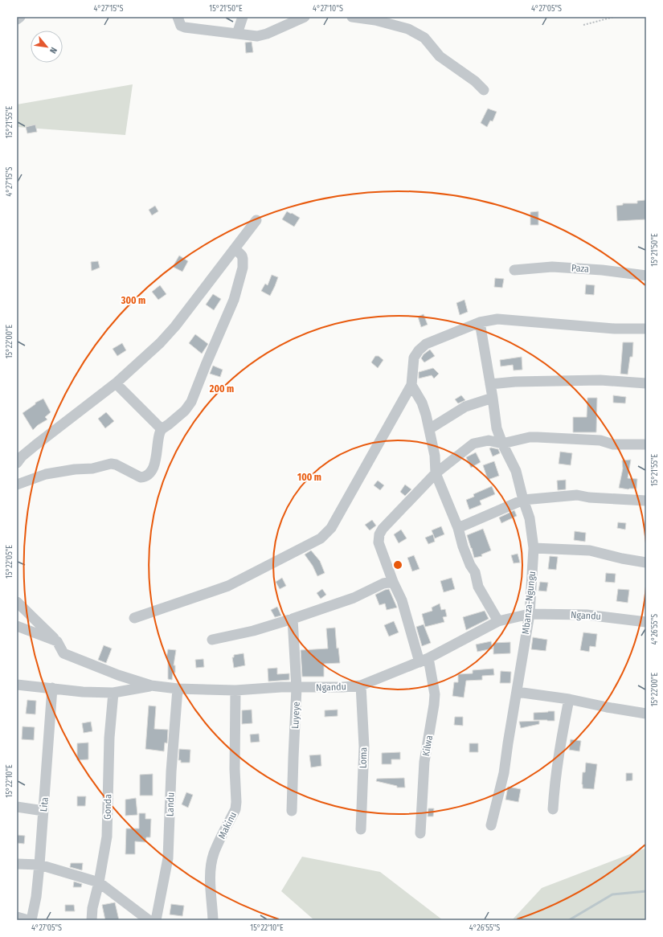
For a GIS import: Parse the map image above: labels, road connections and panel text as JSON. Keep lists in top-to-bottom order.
{
  "streets": {
    "street": [
      "Paza",
      "Mbanza-Ngungu",
      "Ngandu",
      "Luyeye",
      "Kilwa",
      "Loma",
      "Lita",
      "Landu",
      "Gonda",
      "Makinu"
    ]
  },
  "crossings": [
    ["Mbanza-Ngungu", "Ngandu"],
    ["Mbanza-Ngungu", "Kilwa"],
    ["Ngandu", "Luyeye"],
    ["Ngandu", "Kilwa"],
    ["Ngandu", "Loma"],
    ["Ngandu", "Landu"],
    ["Ngandu", "Makinu"]
  ],
  "north": "bottom right",
  "coordinates": [
    "4°27'15\"S",
    "15°21'50\"E",
    "4°27'10\"S",
    "4°27'05\"S",
    "15°21'55\"E",
    "15°22'00\"E",
    "15°22'05\"E",
    "4°26'55\"S",
    "15°22'10\"E"
  ],
  "rings": ["300 m", "200 m", "100 m"]
}
